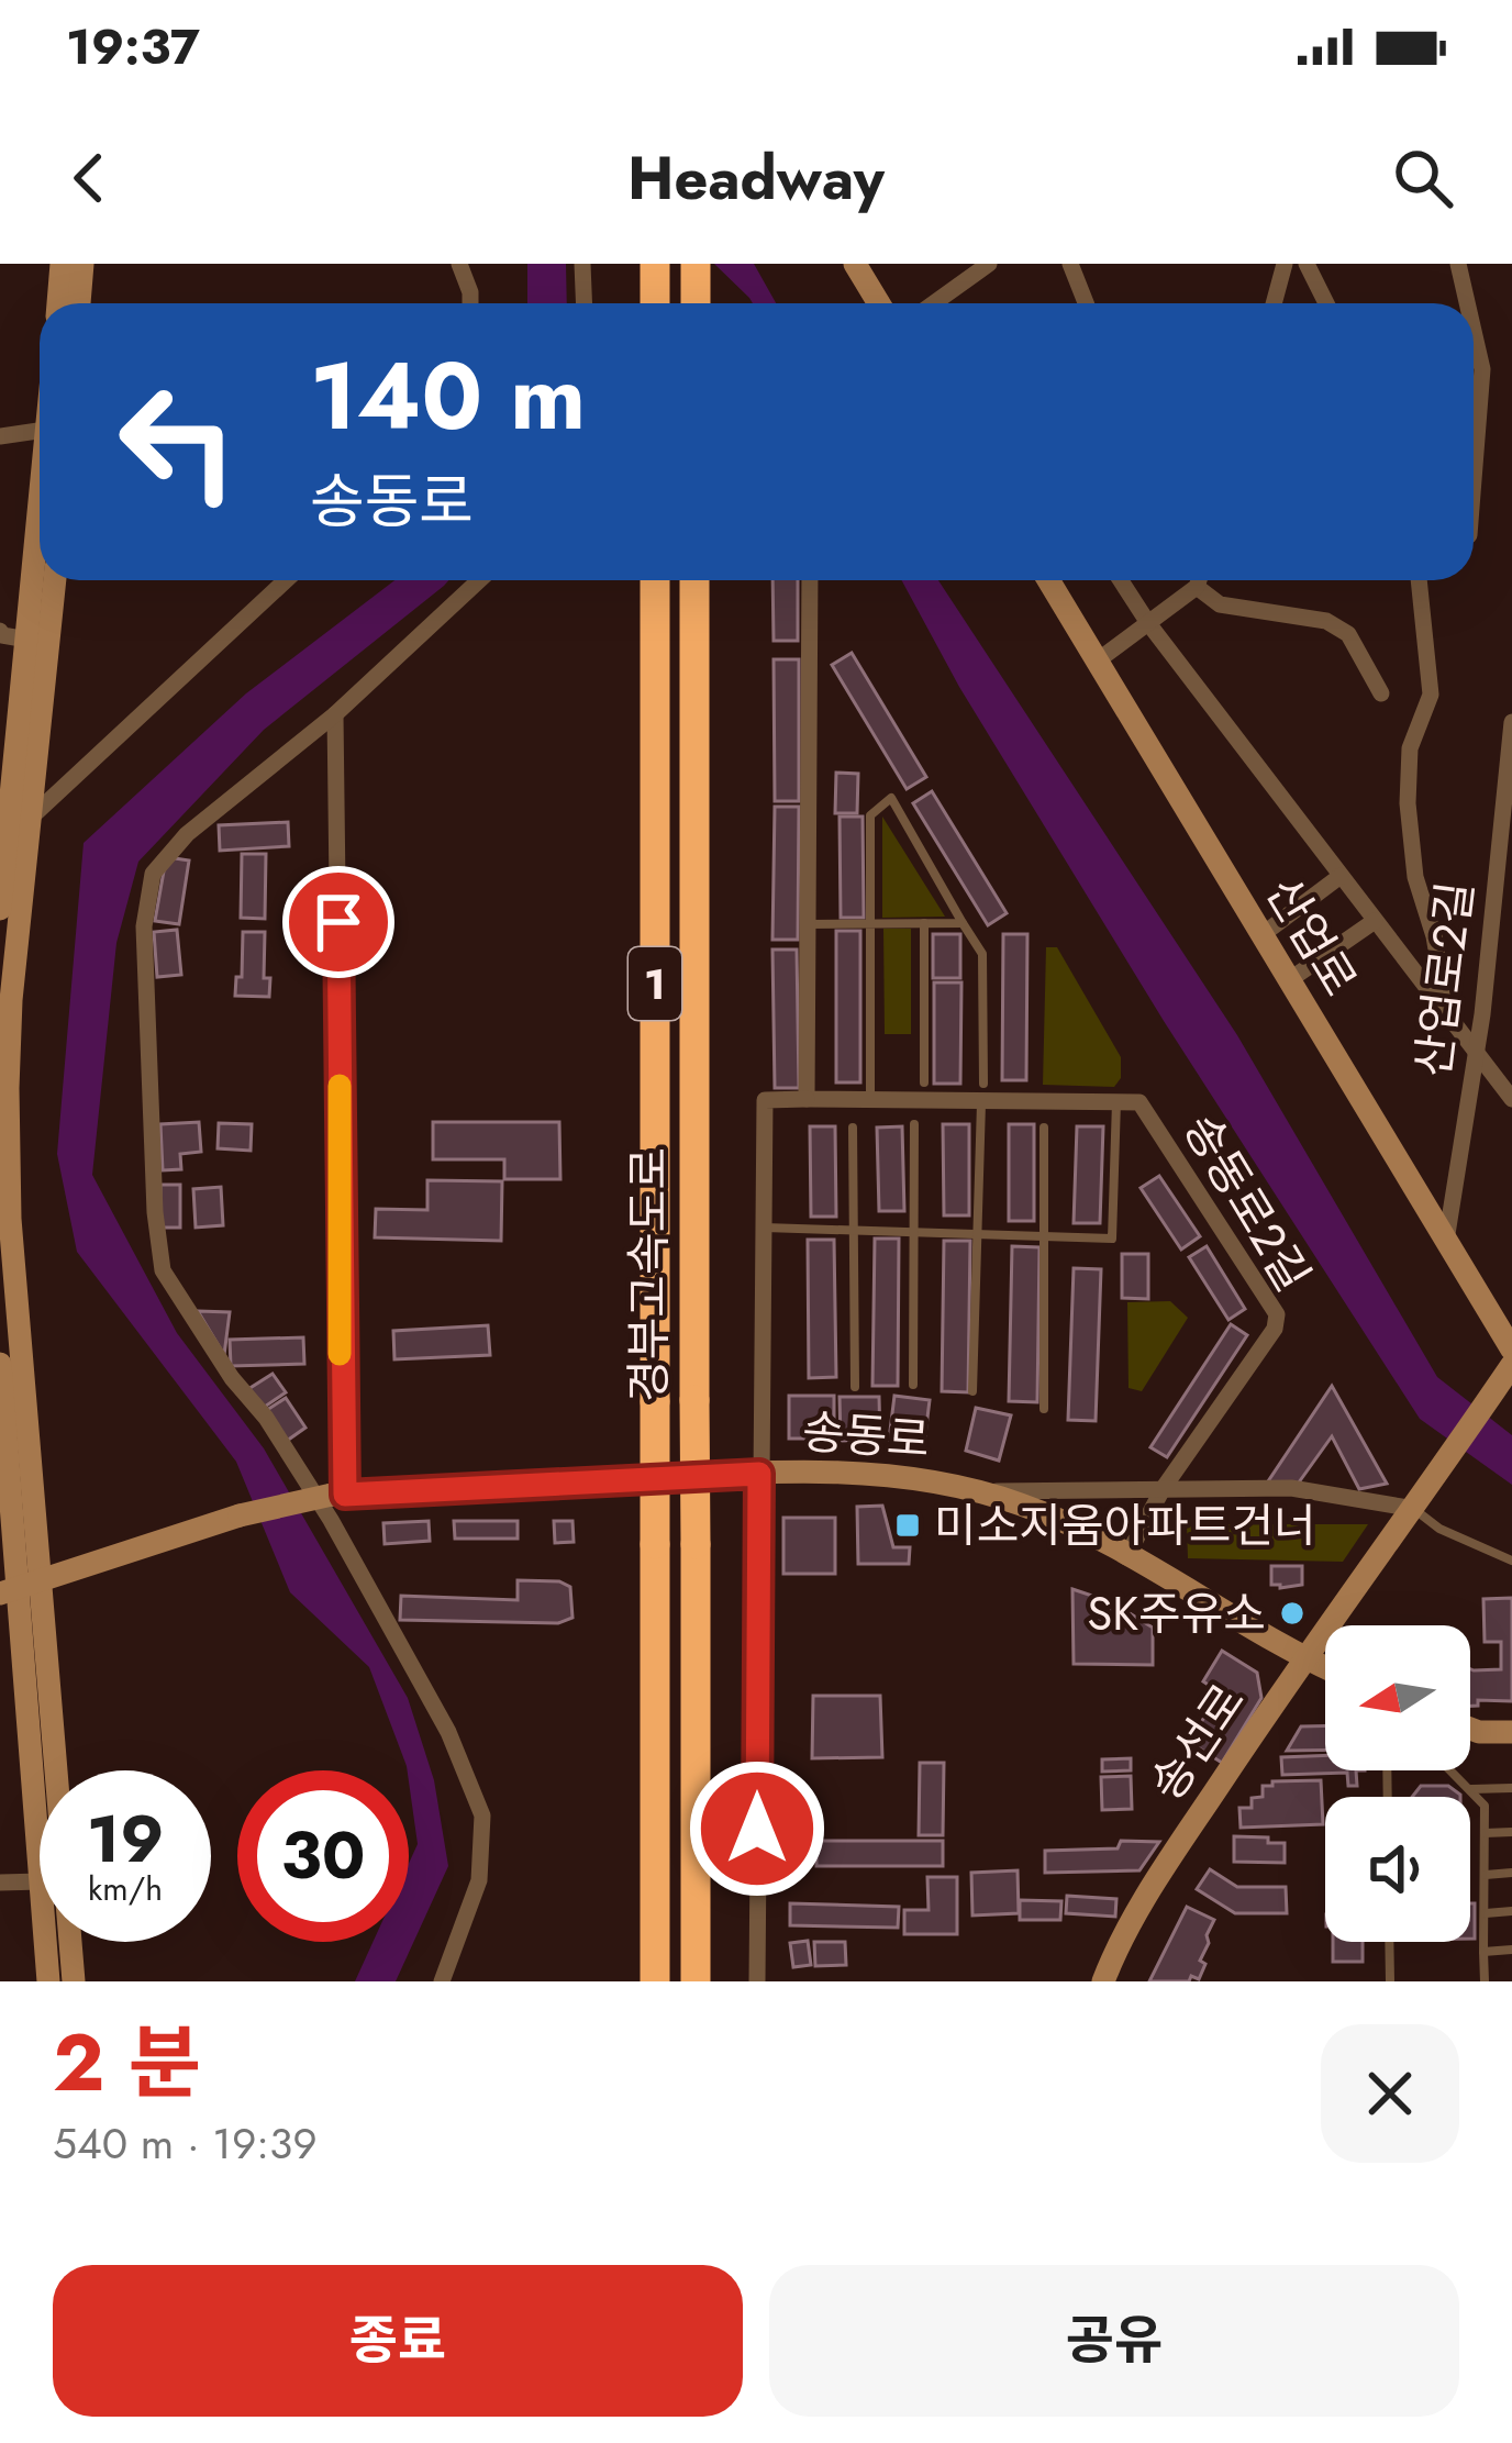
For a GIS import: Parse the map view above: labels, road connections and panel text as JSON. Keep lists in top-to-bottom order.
{
  "streets": {
    "highway": ["1", "경부고속도로"],
    "street": [
      "산업로",
      "산업로2길",
      "송동로2길",
      "송동로",
      "송선로"
    ]
  },
  "crossings": [
    ["산업로", "산업로2길"],
    ["송동로2길", "송동로"],
    ["송동로", "송선로"]
  ],
  "places": {
    "transit": ["미소지움아파트건너"],
    "other": ["SK주유소"]
  },
  "north": "left",
  "page": {
    "status": "19:37",
    "header": "Headway",
    "turn": ["140 m", "송동로"],
    "speed": "19 km/h",
    "limit": "30",
    "heading": ["2 분", "540 m · 19:39"],
    "buttons": ["종료", "공유"]
  }
}
